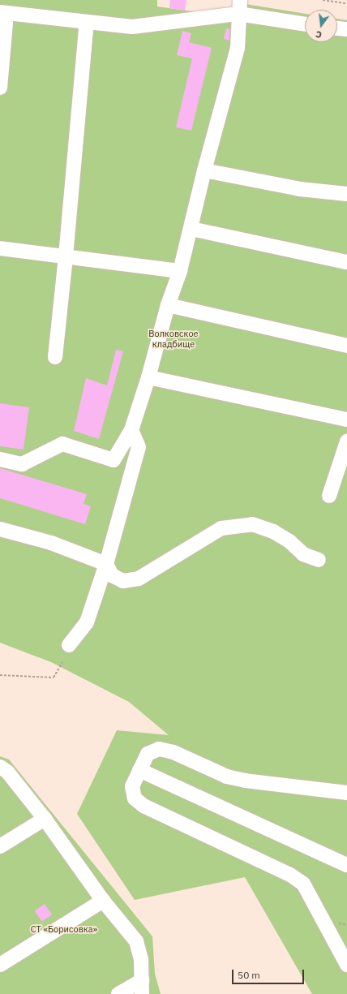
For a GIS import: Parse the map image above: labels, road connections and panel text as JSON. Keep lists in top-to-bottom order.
{
  "parks": ["Волковское кладбище", "СТ «Борисовка»"],
  "scale_bar": "50 m",
  "north": "bottom"
}
